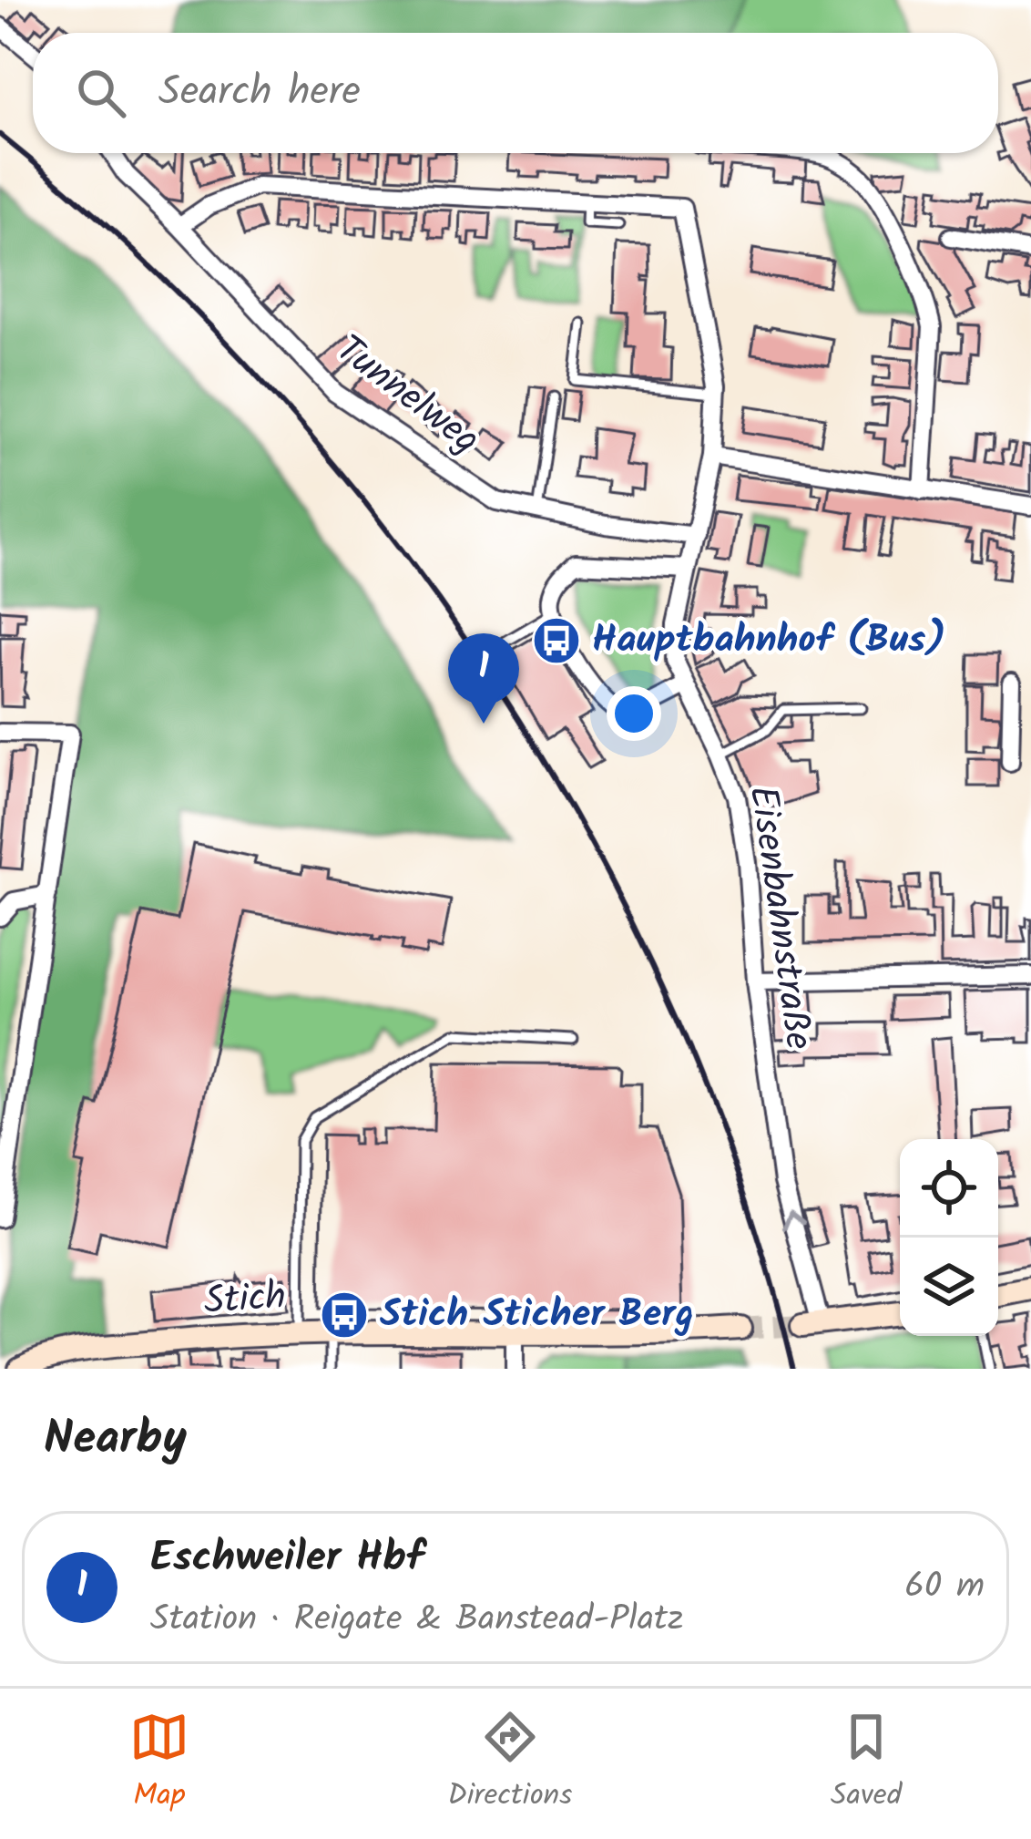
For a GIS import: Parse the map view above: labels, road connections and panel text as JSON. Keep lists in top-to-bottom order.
{
  "streets": {
    "main road": ["Stich"],
    "street": ["Tunnelweg", "Eisenbahnstraße"]
  },
  "crossings": [
    ["Tunnelweg", "Eisenbahnstraße"]
  ],
  "places": {
    "bus stop": ["Hauptbahnhof (Bus)", "Stich Sticher Berg"]
  },
  "page": {
    "search": "Search here",
    "pins": "1",
    "heading": "Nearby",
    "list": [
      {
        "mark": "1",
        "name": "Eschweiler Hbf",
        "note": "Station · Reigate & Banstead-Platz",
        "value": "60 m"
      }
    ],
    "nav": ["Map", "Directions", "Saved"]
  }
}
